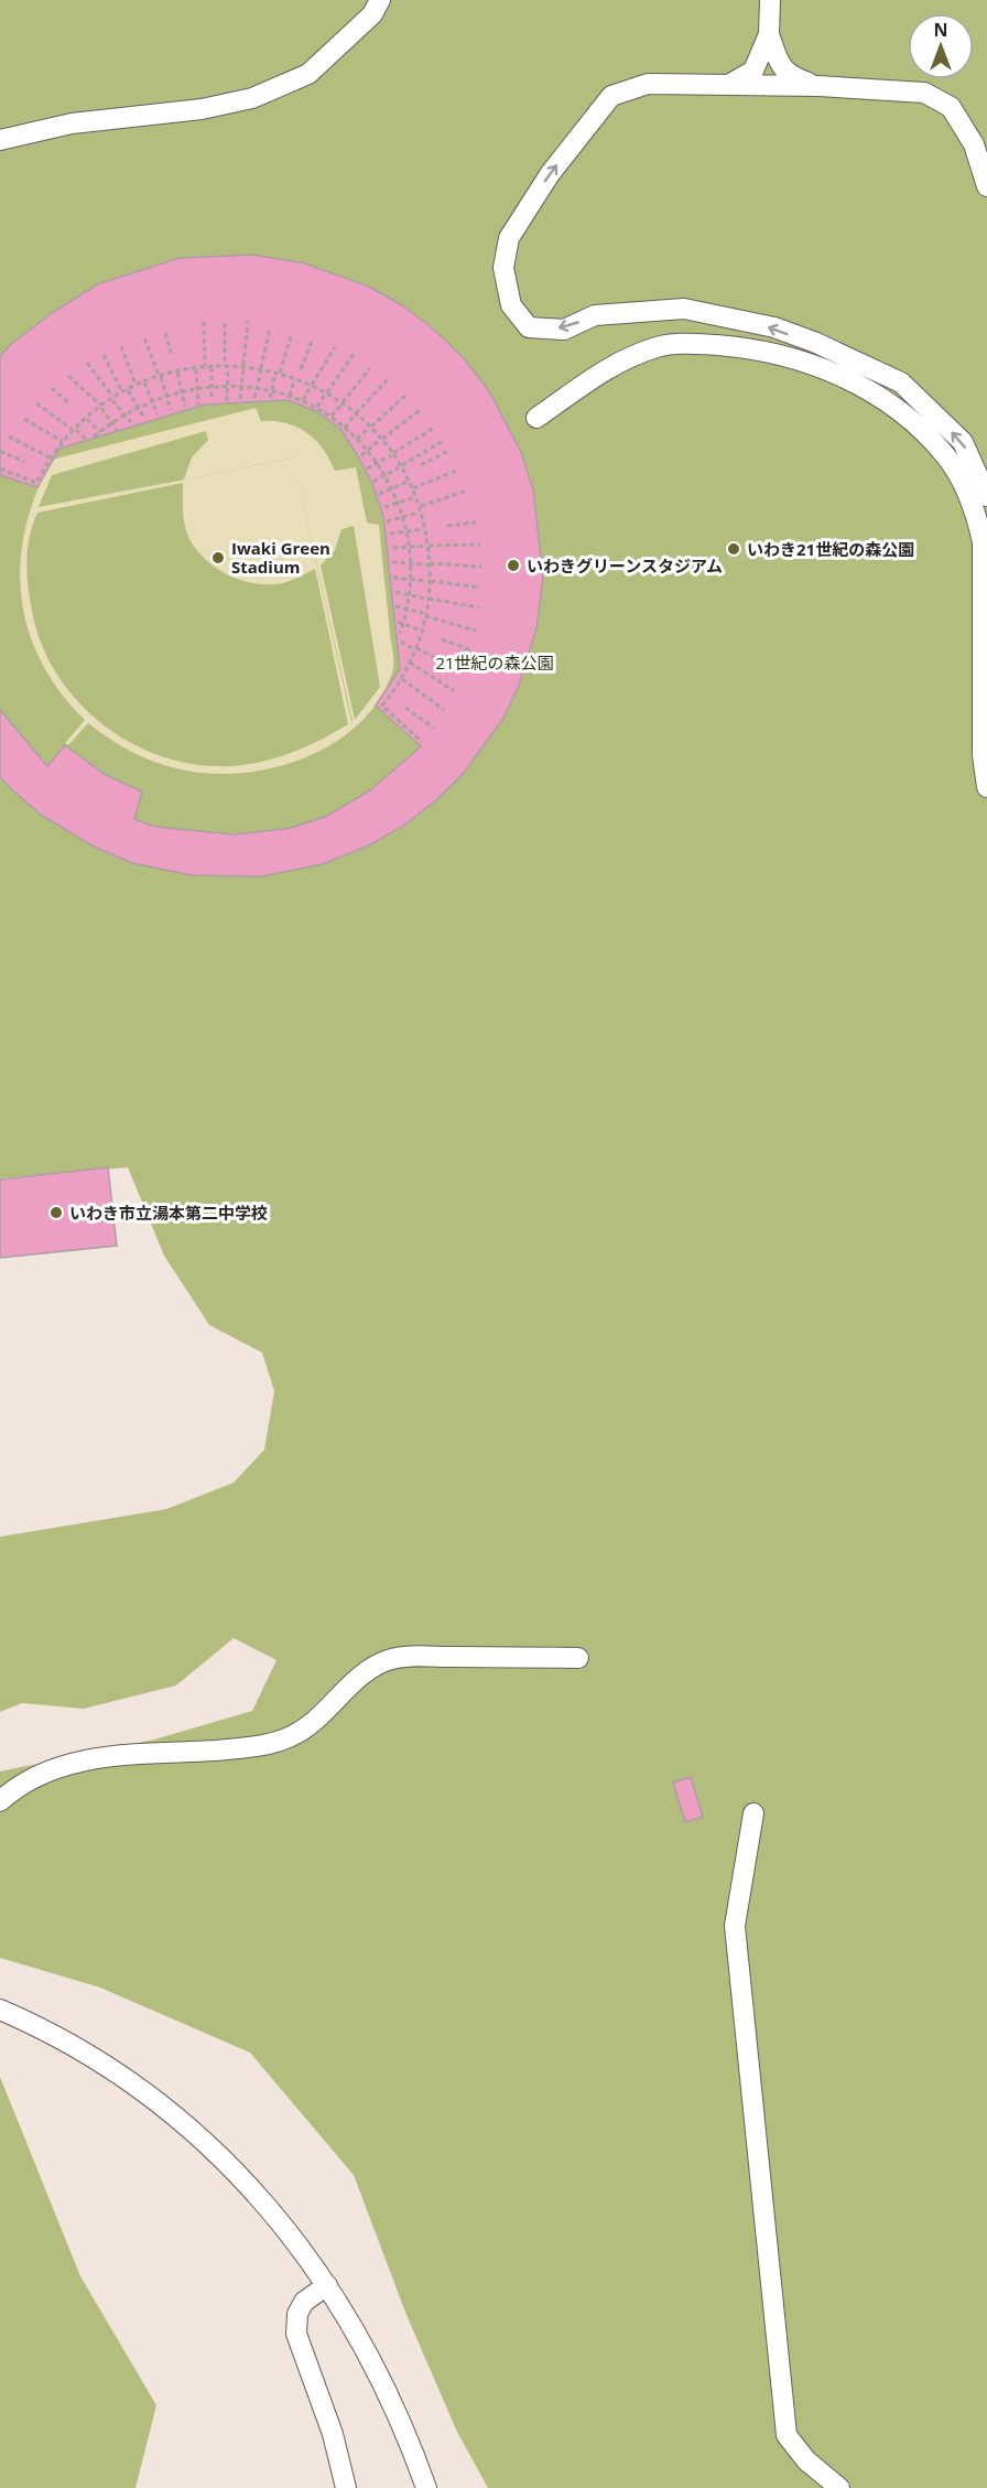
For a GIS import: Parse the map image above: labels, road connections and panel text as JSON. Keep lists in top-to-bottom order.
{
  "parks": ["21世紀の森公園"],
  "places": [
    "いわき21世紀の森公園",
    "Iwaki Green Stadium",
    "いわきグリーンスタジアム",
    "いわき市立湯本第二中学校"
  ],
  "north": "top"
}
